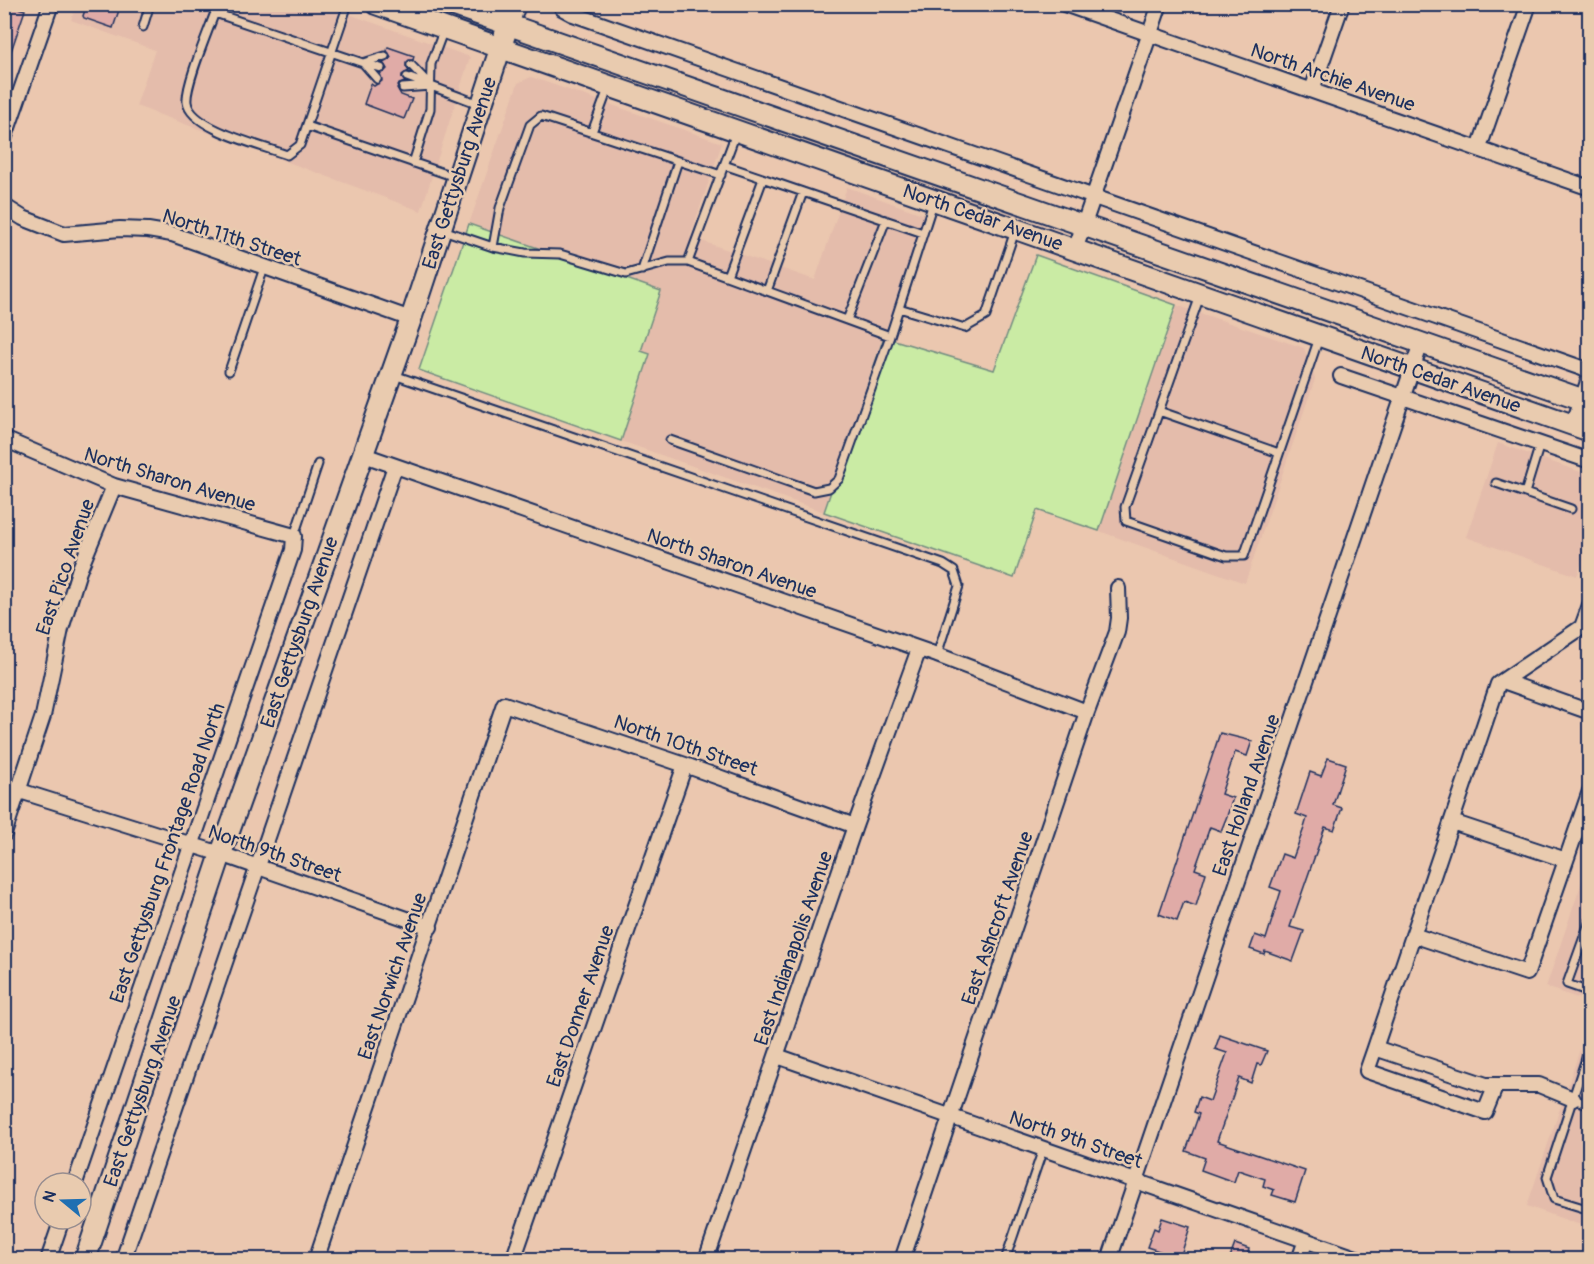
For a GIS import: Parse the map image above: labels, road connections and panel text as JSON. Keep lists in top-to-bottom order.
{
  "streets": {
    "main road": ["East Gettysburg Avenue", "North Cedar Avenue"],
    "street": [
      "North Archie Avenue",
      "North 11th Street",
      "North Sharon Avenue",
      "East Pico Avenue",
      "North 10th Street",
      "East Holland Avenue",
      "East Gettysburg Frontage Road North",
      "North 9th Street",
      "East Ashcroft Avenue",
      "East Indianapolis Avenue",
      "East Norwich Avenue",
      "East Donner Avenue"
    ]
  },
  "crossings": [
    ["East Gettysburg Avenue", "North Cedar Avenue"],
    ["East Gettysburg Avenue", "North 11th Street"],
    ["East Gettysburg Avenue", "North Sharon Avenue"],
    ["East Gettysburg Avenue", "North 9th Street"],
    ["North Cedar Avenue", "East Holland Avenue"],
    ["North Sharon Avenue", "East Pico Avenue"],
    ["North Sharon Avenue", "East Gettysburg Frontage Road North"],
    ["North Sharon Avenue", "East Ashcroft Avenue"],
    ["North Sharon Avenue", "East Indianapolis Avenue"],
    ["East Pico Avenue", "North 9th Street"],
    ["North 10th Street", "East Indianapolis Avenue"],
    ["North 10th Street", "East Norwich Avenue"],
    ["North 10th Street", "East Donner Avenue"],
    ["East Holland Avenue", "North 9th Street"],
    ["East Gettysburg Frontage Road North", "North 9th Street"],
    ["North 9th Street", "East Ashcroft Avenue"],
    ["North 9th Street", "East Indianapolis Avenue"],
    ["North 9th Street", "East Norwich Avenue"]
  ],
  "north": "left"
}
